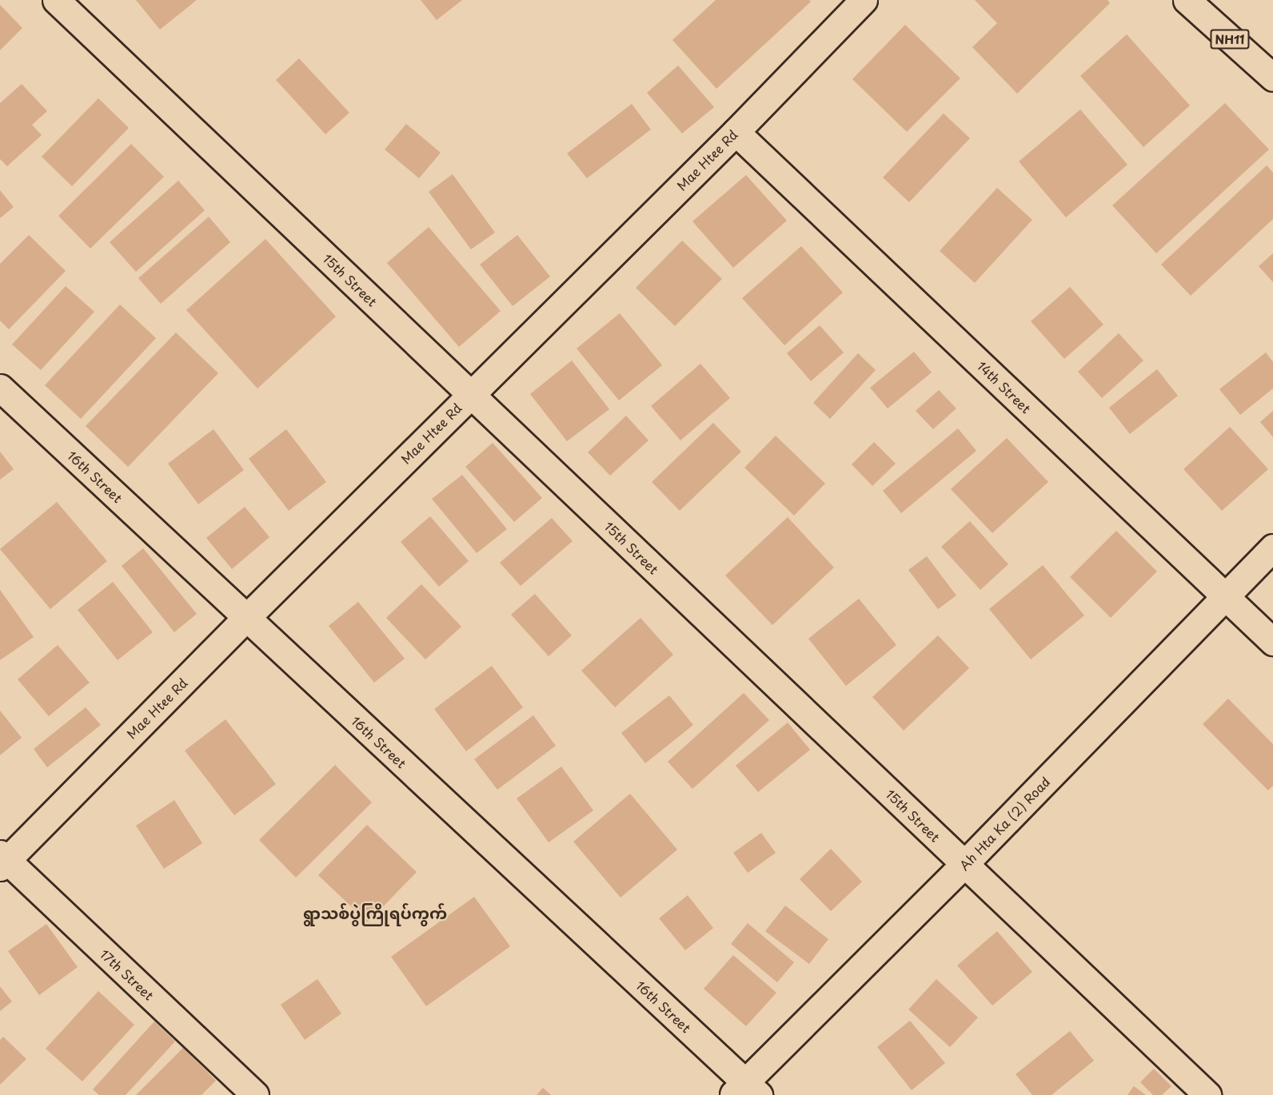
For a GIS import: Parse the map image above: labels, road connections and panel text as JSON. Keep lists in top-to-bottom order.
{
  "streets": {
    "main road": [
      "NH11",
      "Mae Htee Rd",
      "15th Street",
      "14th Street",
      "16th Street",
      "Ah Hta Ka (2) Road",
      "17th Street"
    ]
  },
  "crossings": [
    ["Mae Htee Rd", "15th Street"],
    ["Mae Htee Rd", "14th Street"],
    ["Mae Htee Rd", "16th Street"],
    ["Mae Htee Rd", "17th Street"],
    ["15th Street", "Ah Hta Ka (2) Road"],
    ["14th Street", "Ah Hta Ka (2) Road"],
    ["16th Street", "Ah Hta Ka (2) Road"]
  ],
  "districts": ["ရွာသစ်ပွဲကြိုရပ်ကွက်"]
}
